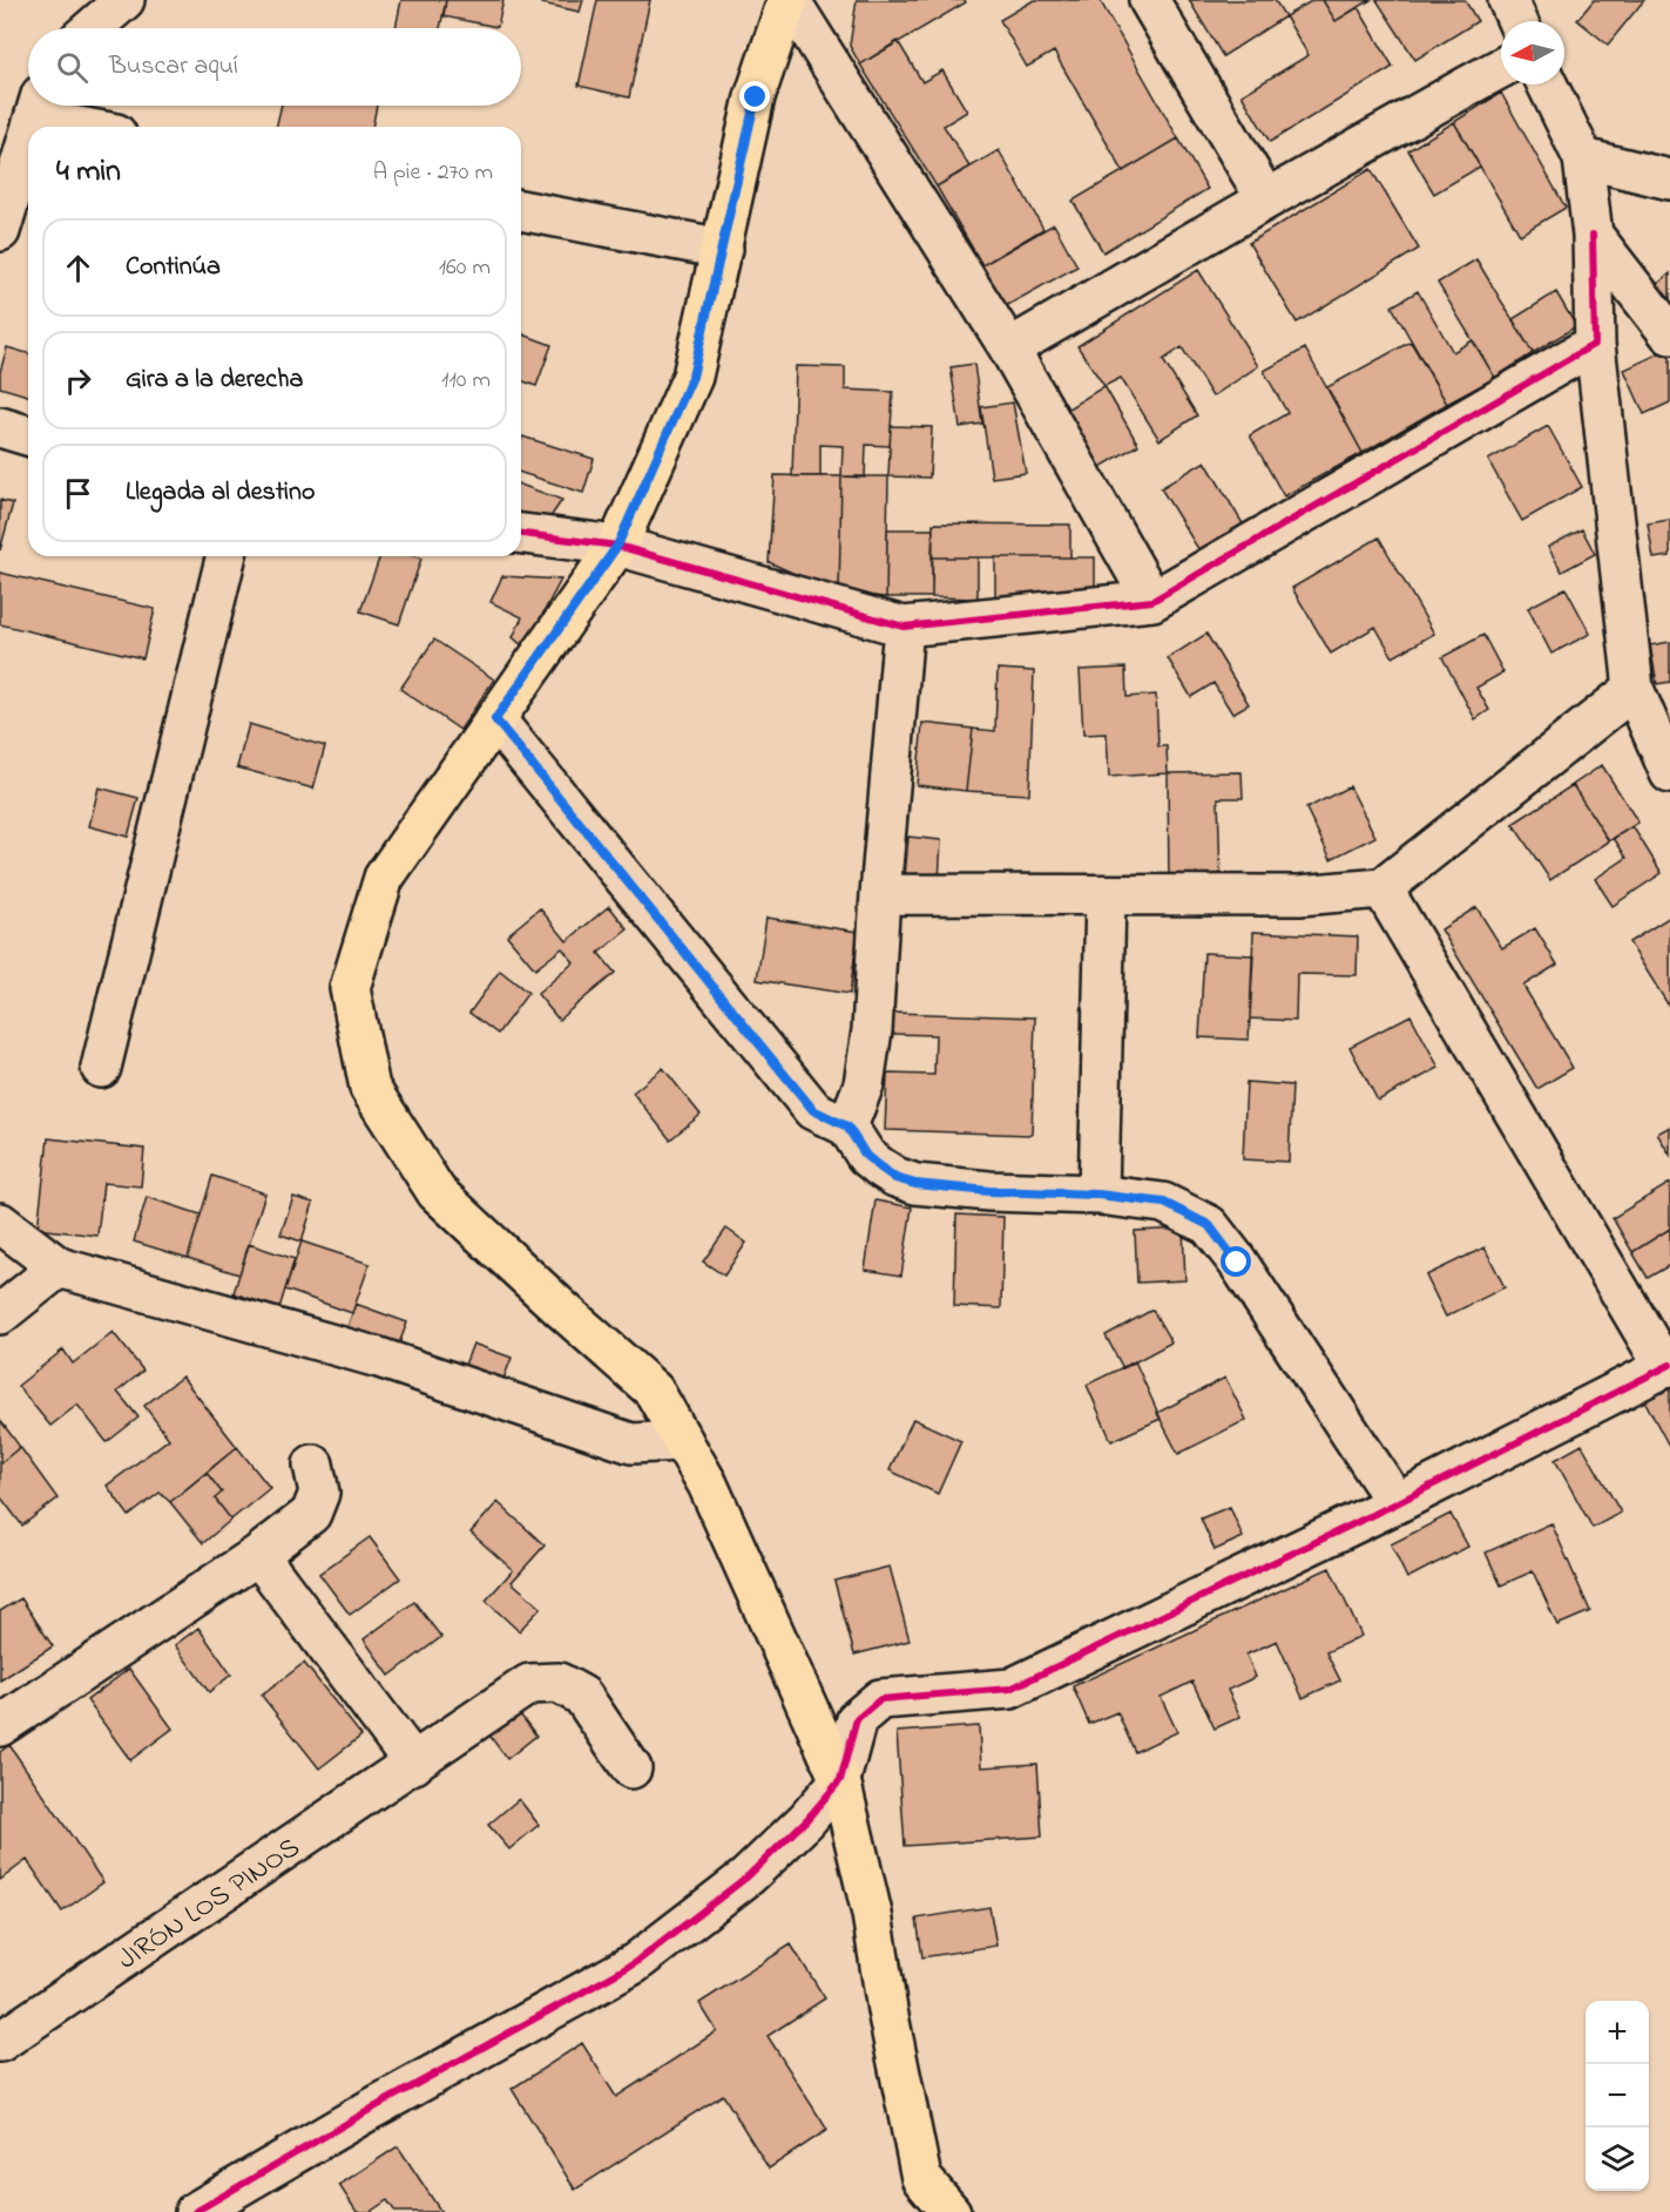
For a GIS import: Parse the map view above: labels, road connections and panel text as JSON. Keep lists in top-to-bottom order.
{
  "streets": {
    "street": ["JIRÓN LOS PINOS"]
  },
  "north": "left",
  "page": {
    "search": "Buscar aquí",
    "heading": ["4 min", "A pie · 270 m"],
    "list": [
      ["Continúa", "160 m"],
      ["Gira a la derecha", "110 m"],
      "Llegada al destino"
    ],
    "map_buttons": ["+", "−"]
  }
}
